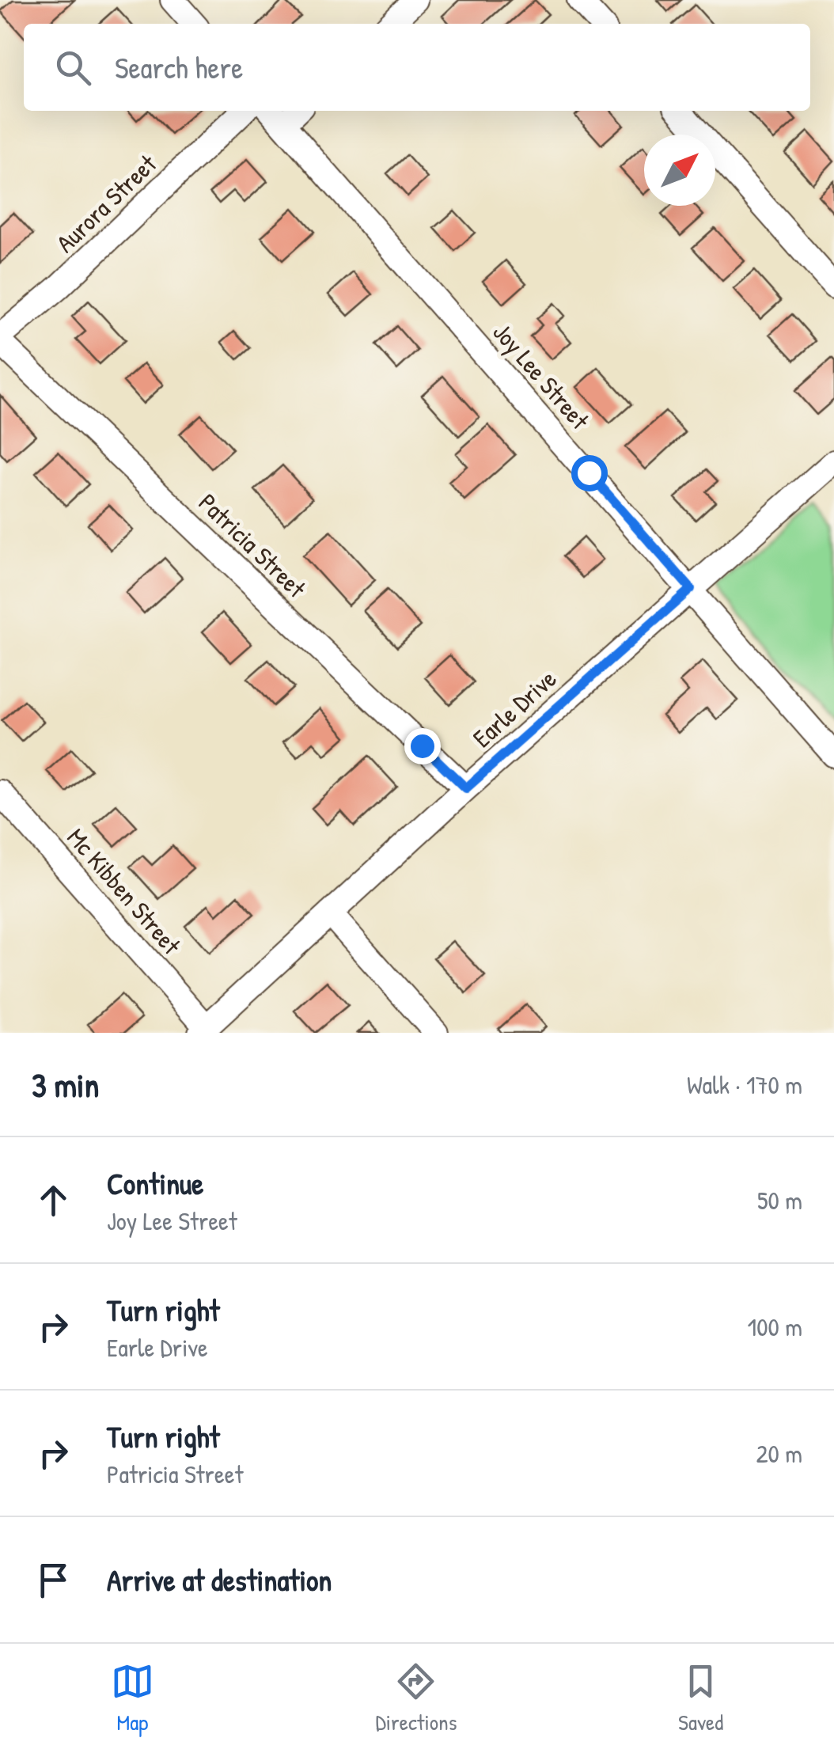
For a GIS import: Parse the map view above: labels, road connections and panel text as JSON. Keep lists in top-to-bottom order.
{
  "streets": {
    "street": [
      "Aurora Street",
      "Joy Lee Street",
      "Patricia Street",
      "Earle Drive",
      "Mc Kibben Street"
    ]
  },
  "crossings": [
    ["Aurora Street", "Patricia Street"],
    ["Joy Lee Street", "Earle Drive"],
    ["Patricia Street", "Earle Drive"],
    ["Earle Drive", "Mc Kibben Street"]
  ],
  "north": "top right",
  "page": {
    "search": "Search here",
    "heading": ["3 min", "Walk · 170 m"],
    "list": [
      ["Continue", "Joy Lee Street", "50 m"],
      ["Turn right", "Earle Drive", "100 m"],
      ["Turn right", "Patricia Street", "20 m"],
      "Arrive at destination"
    ],
    "nav": ["Map", "Directions", "Saved"]
  }
}
